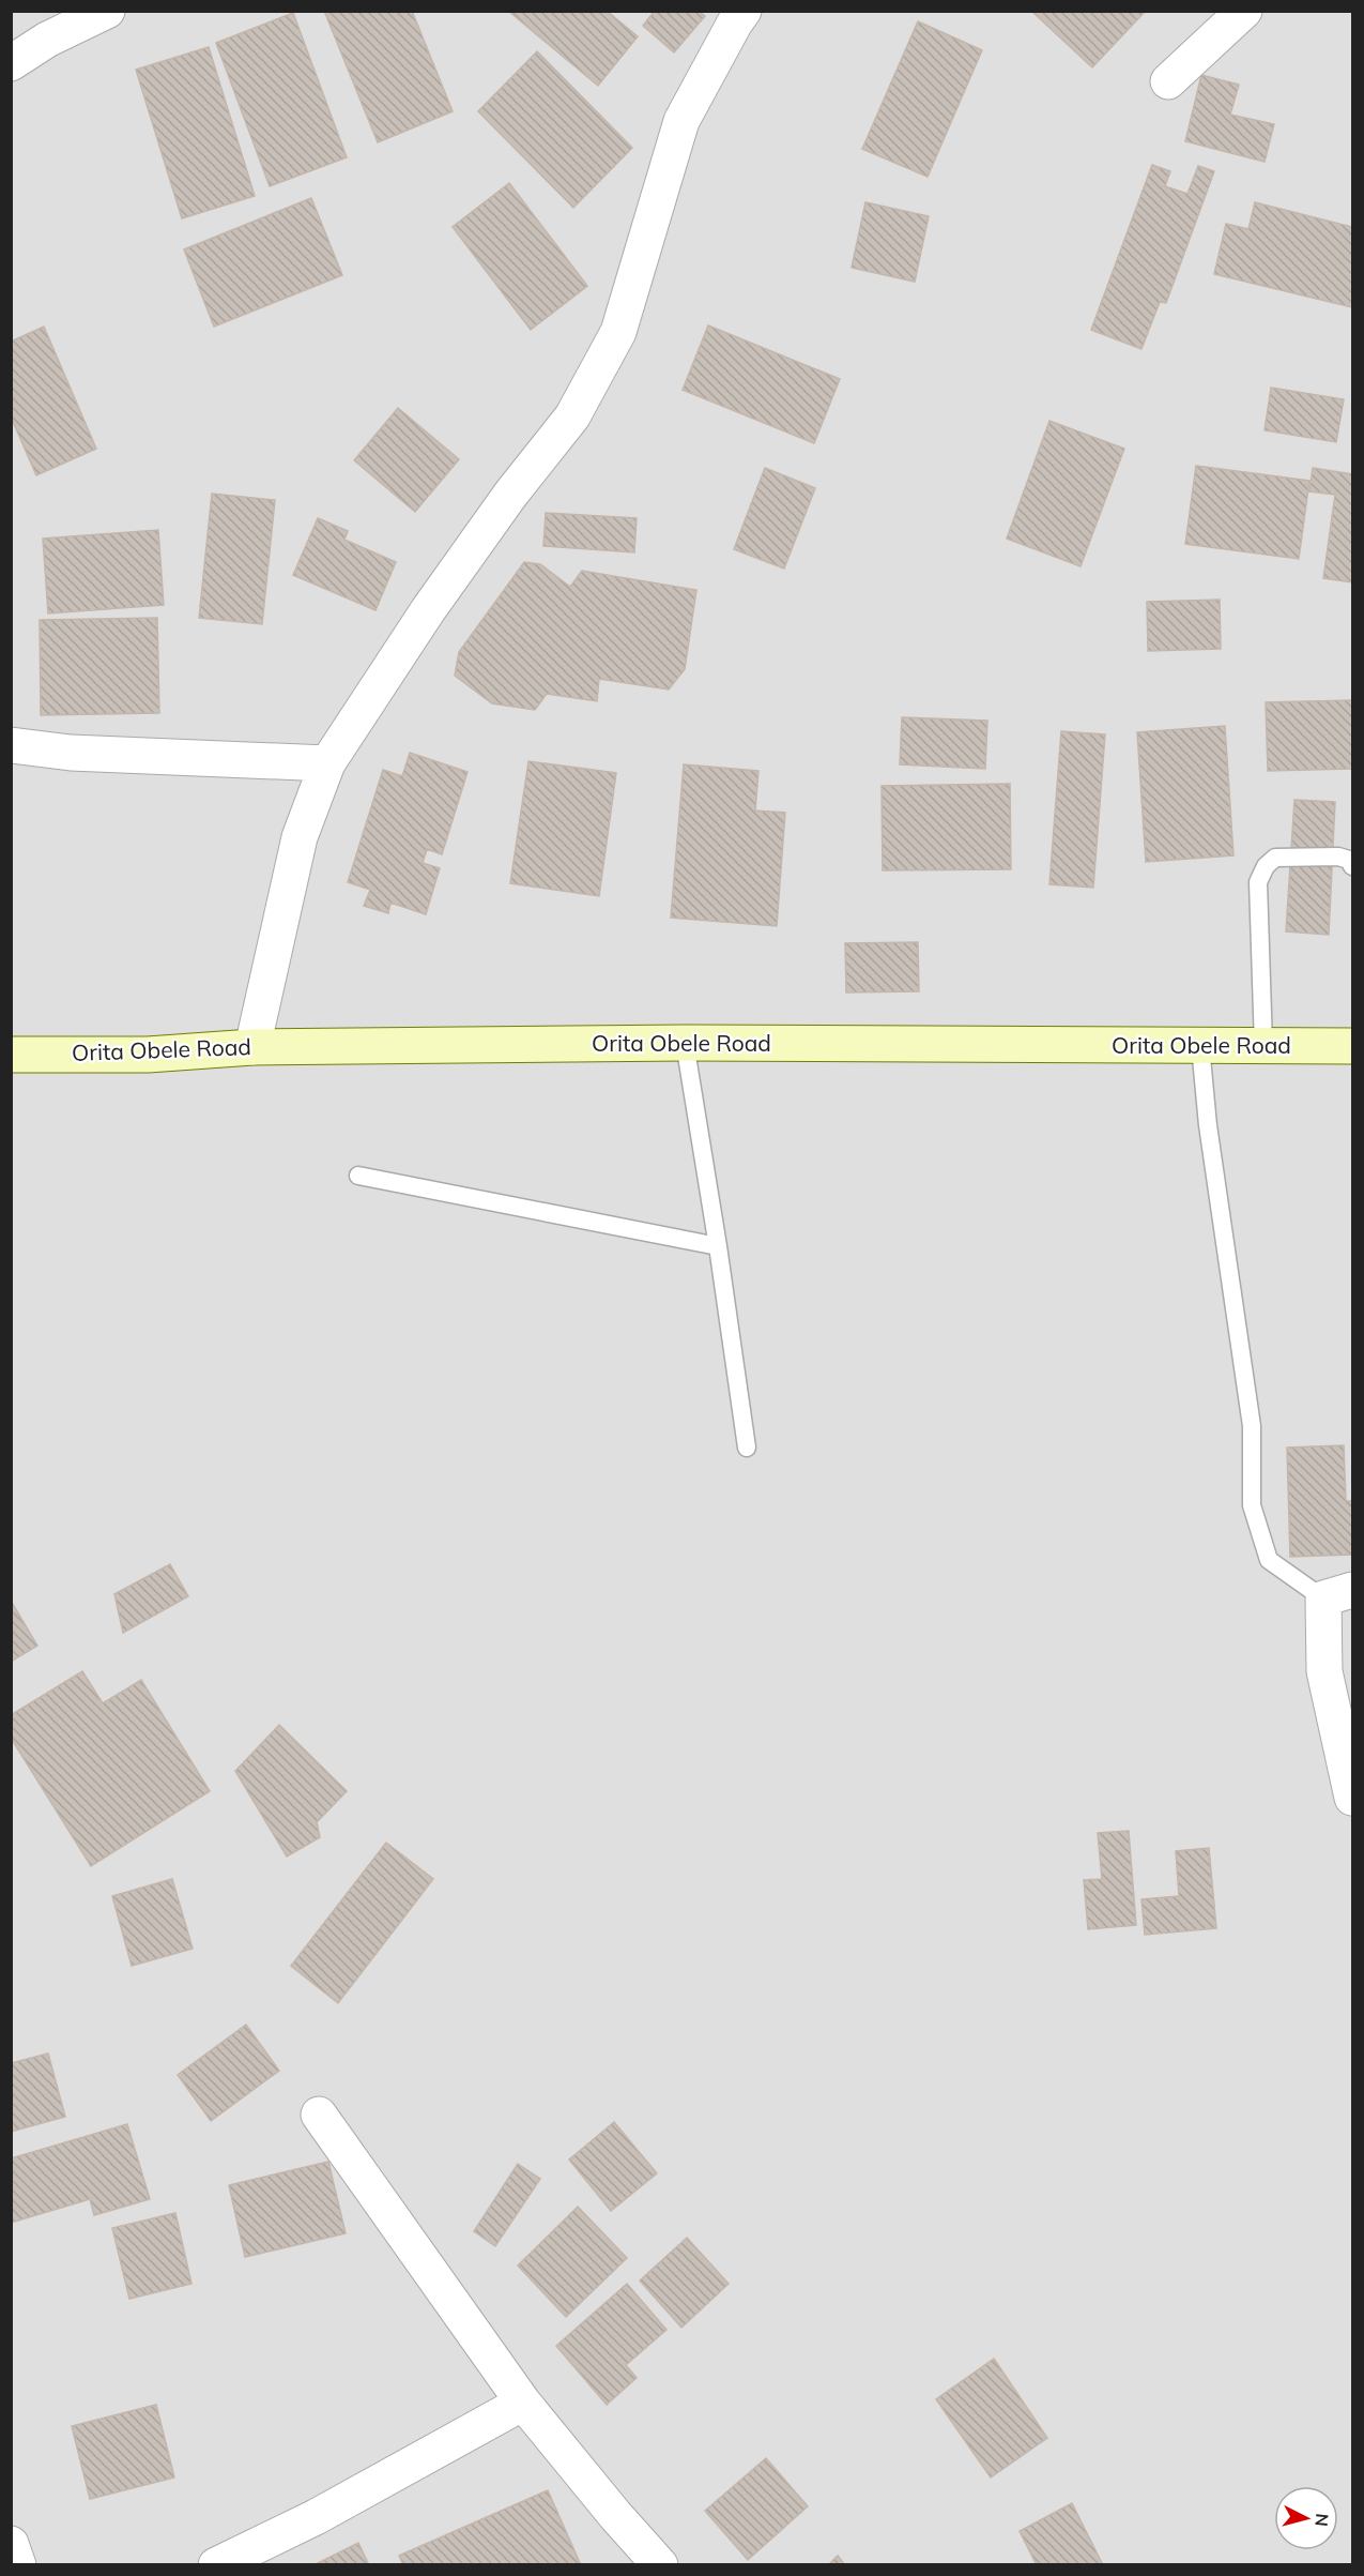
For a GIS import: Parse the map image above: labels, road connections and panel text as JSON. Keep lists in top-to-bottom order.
{
  "streets": {
    "main road": ["Orita Obele Road"]
  },
  "north": "right"
}
